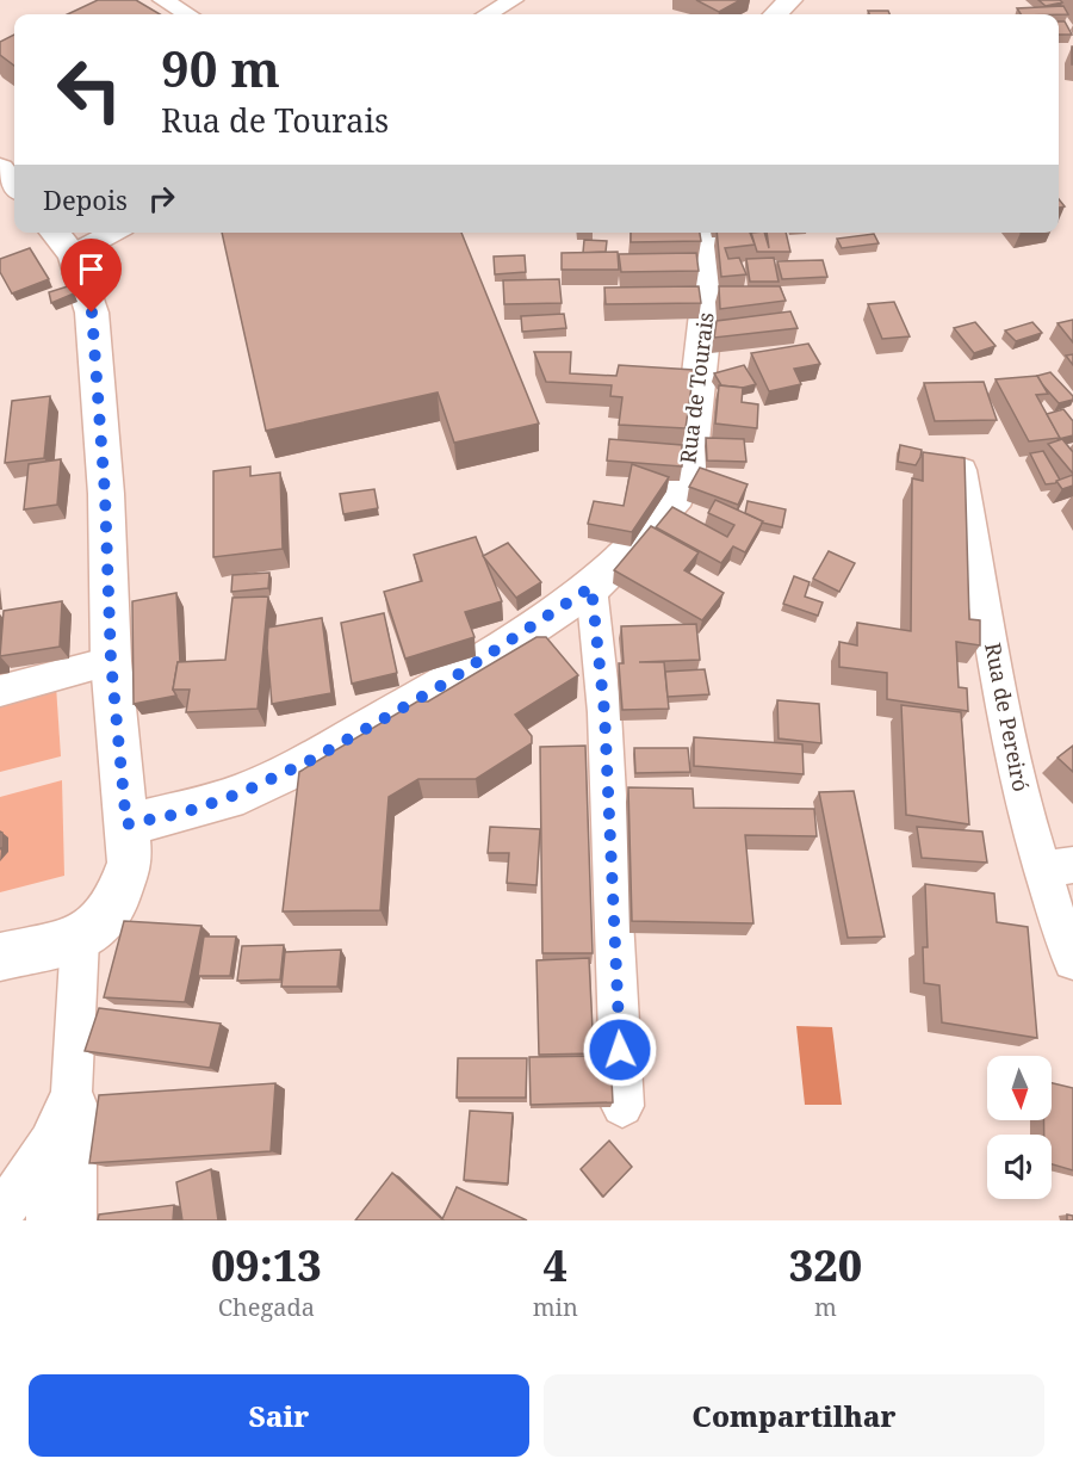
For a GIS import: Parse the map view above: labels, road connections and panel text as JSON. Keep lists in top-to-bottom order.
{
  "streets": {
    "street": ["Rua de Tourais", "Rua de Pereiró"]
  },
  "north": "bottom",
  "page": {
    "turn": ["90 m", "Rua de Tourais"],
    "then": "Depois",
    "eta": [
      "09:13",
      "Chegada",
      "4",
      "min",
      "320",
      "m"
    ],
    "buttons": ["Sair", "Compartilhar"]
  }
}
